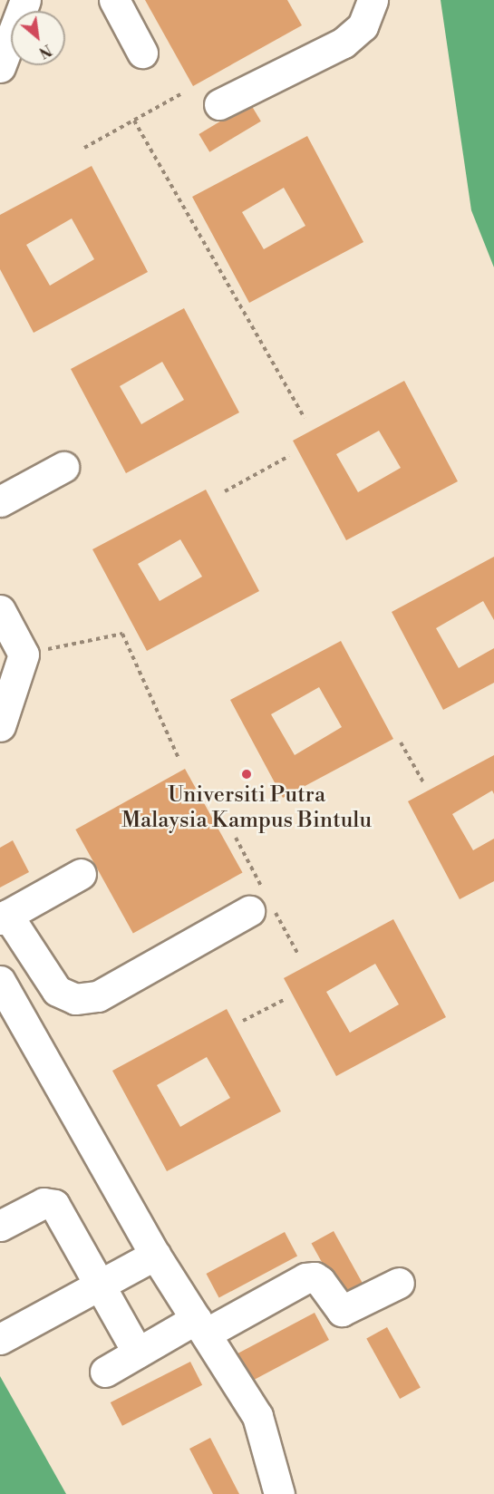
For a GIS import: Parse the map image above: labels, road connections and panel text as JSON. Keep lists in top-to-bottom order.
{
  "places": ["Universiti Putra Malaysia Kampus Bintulu"],
  "north": "bottom right"
}
